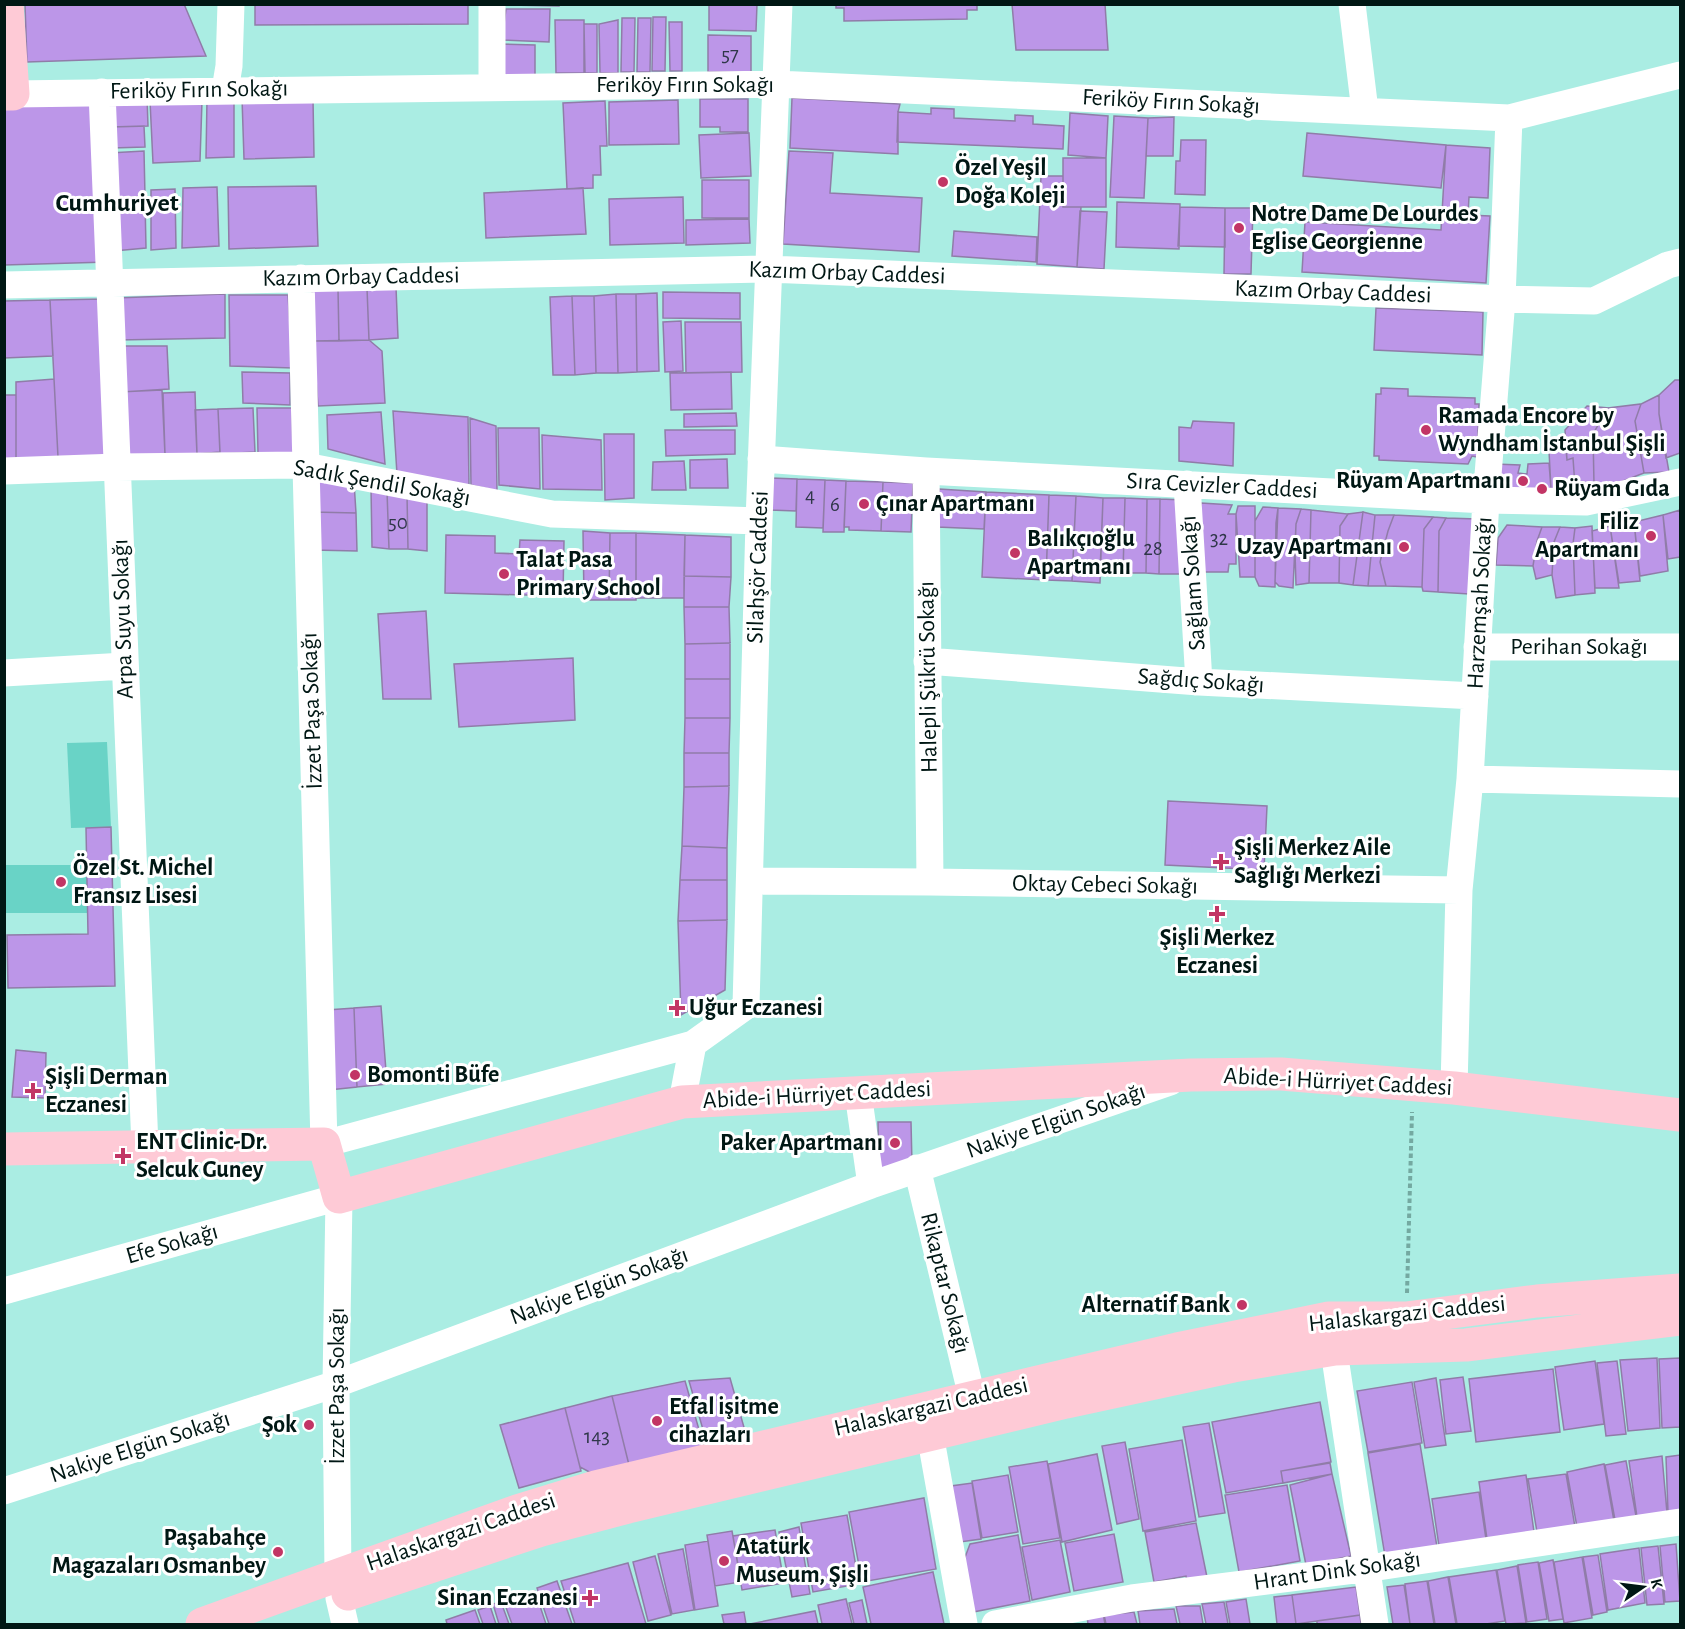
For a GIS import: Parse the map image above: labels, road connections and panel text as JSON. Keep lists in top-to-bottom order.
{
  "streets": {
    "main road": ["Abide-i Hürriyet Caddesi", "Halaskargazi Caddesi"],
    "street": [
      "Feriköy Fırın Sokağı",
      "Kazım Orbay Caddesi",
      "Sadık Şendil Sokağı",
      "Sıra Cevizler Caddesi",
      "Silahşör Caddesi",
      "Sağlam Sokağı",
      "Harzemşah Sokağı",
      "Arpa Suyu Sokağı",
      "Perihan Sokağı",
      "Halepli Şükrü Sokağı",
      "Sağdıç Sokağı",
      "İzzet Paşa Sokağı",
      "Oktay Cebeci Sokağı",
      "Nakiye Elgün Sokağı",
      "Efe Sokağı",
      "Rikaptar Sokağı",
      "Hrant Dink Sokağı"
    ]
  },
  "crossings": [
    ["Feriköy Fırın Sokağı", "Silahşör Caddesi"],
    ["Feriköy Fırın Sokağı", "Harzemşah Sokağı"],
    ["Feriköy Fırın Sokağı", "Arpa Suyu Sokağı"],
    ["Kazım Orbay Caddesi", "Silahşör Caddesi"],
    ["Kazım Orbay Caddesi", "Harzemşah Sokağı"],
    ["Kazım Orbay Caddesi", "Arpa Suyu Sokağı"],
    ["Kazım Orbay Caddesi", "İzzet Paşa Sokağı"],
    ["Sadık Şendil Sokağı", "Silahşör Caddesi"],
    ["Sadık Şendil Sokağı", "Arpa Suyu Sokağı"],
    ["Sadık Şendil Sokağı", "İzzet Paşa Sokağı"],
    ["Sıra Cevizler Caddesi", "Silahşör Caddesi"],
    ["Sıra Cevizler Caddesi", "Sağlam Sokağı"],
    ["Sıra Cevizler Caddesi", "Harzemşah Sokağı"],
    ["Sıra Cevizler Caddesi", "Halepli Şükrü Sokağı"],
    ["Silahşör Caddesi", "Oktay Cebeci Sokağı"],
    ["Sağlam Sokağı", "Sağdıç Sokağı"],
    ["Harzemşah Sokağı", "Perihan Sokağı"],
    ["Harzemşah Sokağı", "Sağdıç Sokağı"],
    ["Harzemşah Sokağı", "Oktay Cebeci Sokağı"],
    ["Harzemşah Sokağı", "Abide-i Hürriyet Caddesi"],
    ["Halepli Şükrü Sokağı", "Sağdıç Sokağı"],
    ["Halepli Şükrü Sokağı", "Oktay Cebeci Sokağı"],
    ["İzzet Paşa Sokağı", "Abide-i Hürriyet Caddesi"],
    ["İzzet Paşa Sokağı", "Nakiye Elgün Sokağı"],
    ["İzzet Paşa Sokağı", "Efe Sokağı"],
    ["İzzet Paşa Sokağı", "Halaskargazi Caddesi"],
    ["Abide-i Hürriyet Caddesi", "Nakiye Elgün Sokağı"],
    ["Abide-i Hürriyet Caddesi", "Efe Sokağı"],
    ["Nakiye Elgün Sokağı", "Rikaptar Sokağı"],
    ["Rikaptar Sokağı", "Halaskargazi Caddesi"]
  ],
  "districts": ["Cumhuriyet"],
  "places": {
    "other": [
      "Özel Yeşil Doğa Koleji",
      "Notre Dame De Lourdes Eglise Georgienne",
      "Ramada Encore by Wyndham İstanbul Şişli",
      "Rüyam Apartmanı",
      "Rüyam Gıda",
      "Çınar Apartmanı",
      "Filiz Apartmanı",
      "Uzay Apartmanı",
      "Balıkçıoğlu Apartmanı",
      "Talat Pasa Primary School",
      "Özel St. Michel Fransız Lisesi",
      "Bomonti Büfe",
      "Paker Apartmanı",
      "Alternatif Bank",
      "Etfal işitme cihazları",
      "Şok",
      "Paşabahçe Magazaları Osmanbey",
      "Atatürk Museum, Şişli"
    ],
    "health": [
      "Şişli Merkez Aile Sağlığı Merkezi",
      "Şişli Merkez Eczanesi",
      "Uğur Eczanesi",
      "Şişli Derman Eczanesi",
      "ENT Clinic-Dr. Selcuk Guney",
      "Sinan Eczanesi"
    ]
  },
  "house_numbers": [
    "57",
    "4",
    "6",
    "50",
    "32",
    "28",
    "143"
  ],
  "north": "right"
}
